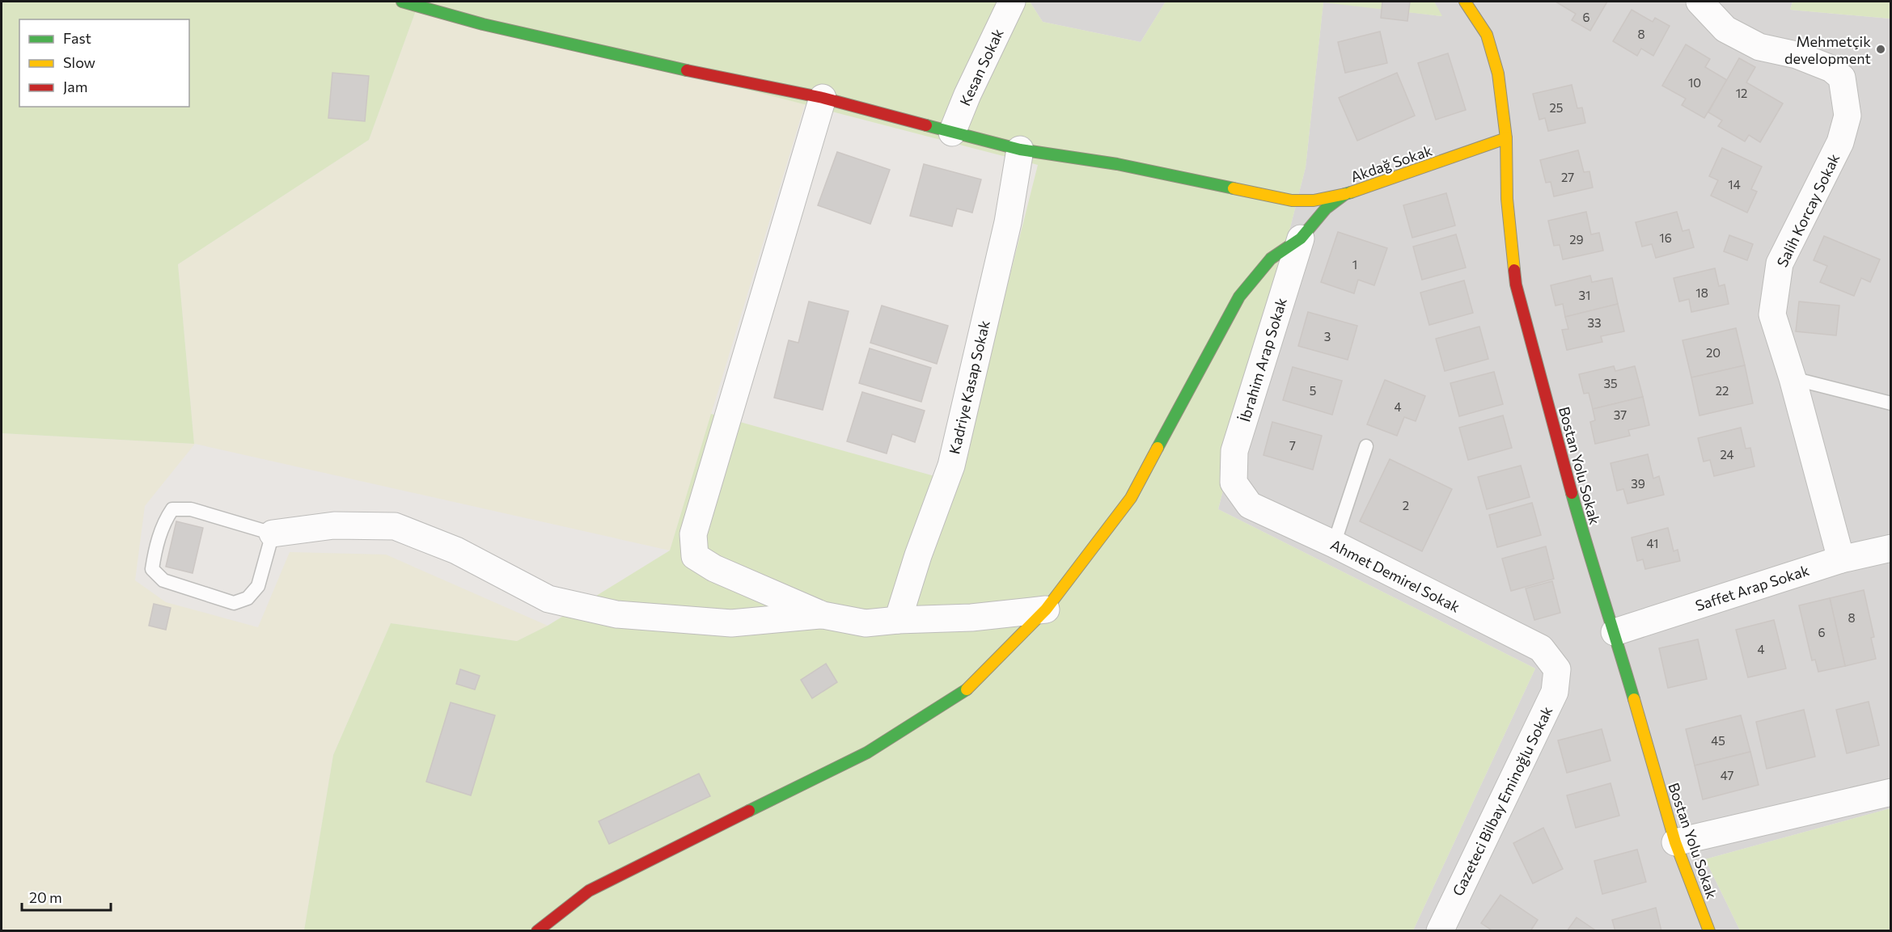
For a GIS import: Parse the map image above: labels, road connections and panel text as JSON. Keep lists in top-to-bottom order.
{
  "streets": {
    "street": [
      "Kesan Sokak",
      "Akdağ Sokak",
      "Salih Korcay Sokak",
      "İbrahim Arap Sokak",
      "Kadriye Kasap Sokak",
      "Bostan Yolu Sokak",
      "Ahmet Demirel Sokak",
      "Saffet Arap Sokak",
      "Gazeteci Bilbay Eminoğlu Sokak"
    ]
  },
  "crossings": [
    ["Akdağ Sokak", "İbrahim Arap Sokak"],
    ["Akdağ Sokak", "Bostan Yolu Sokak"],
    ["Salih Korcay Sokak", "Saffet Arap Sokak"],
    ["İbrahim Arap Sokak", "Ahmet Demirel Sokak"],
    ["Bostan Yolu Sokak", "Saffet Arap Sokak"],
    ["Ahmet Demirel Sokak", "Gazeteci Bilbay Eminoğlu Sokak"]
  ],
  "places": ["Mehmetçik development"],
  "house_numbers": [
    "6",
    "8",
    "10",
    "12",
    "25",
    "27",
    "14",
    "16",
    "29",
    "1",
    "18",
    "31",
    "33",
    "3",
    "20",
    "35",
    "5",
    "22",
    "4",
    "37",
    "7",
    "24",
    "39",
    "2",
    "41",
    "8",
    "6",
    "4",
    "45",
    "47"
  ],
  "legend": ["Fast", "Slow", "Jam"],
  "scale_bar": "20 m"
}
